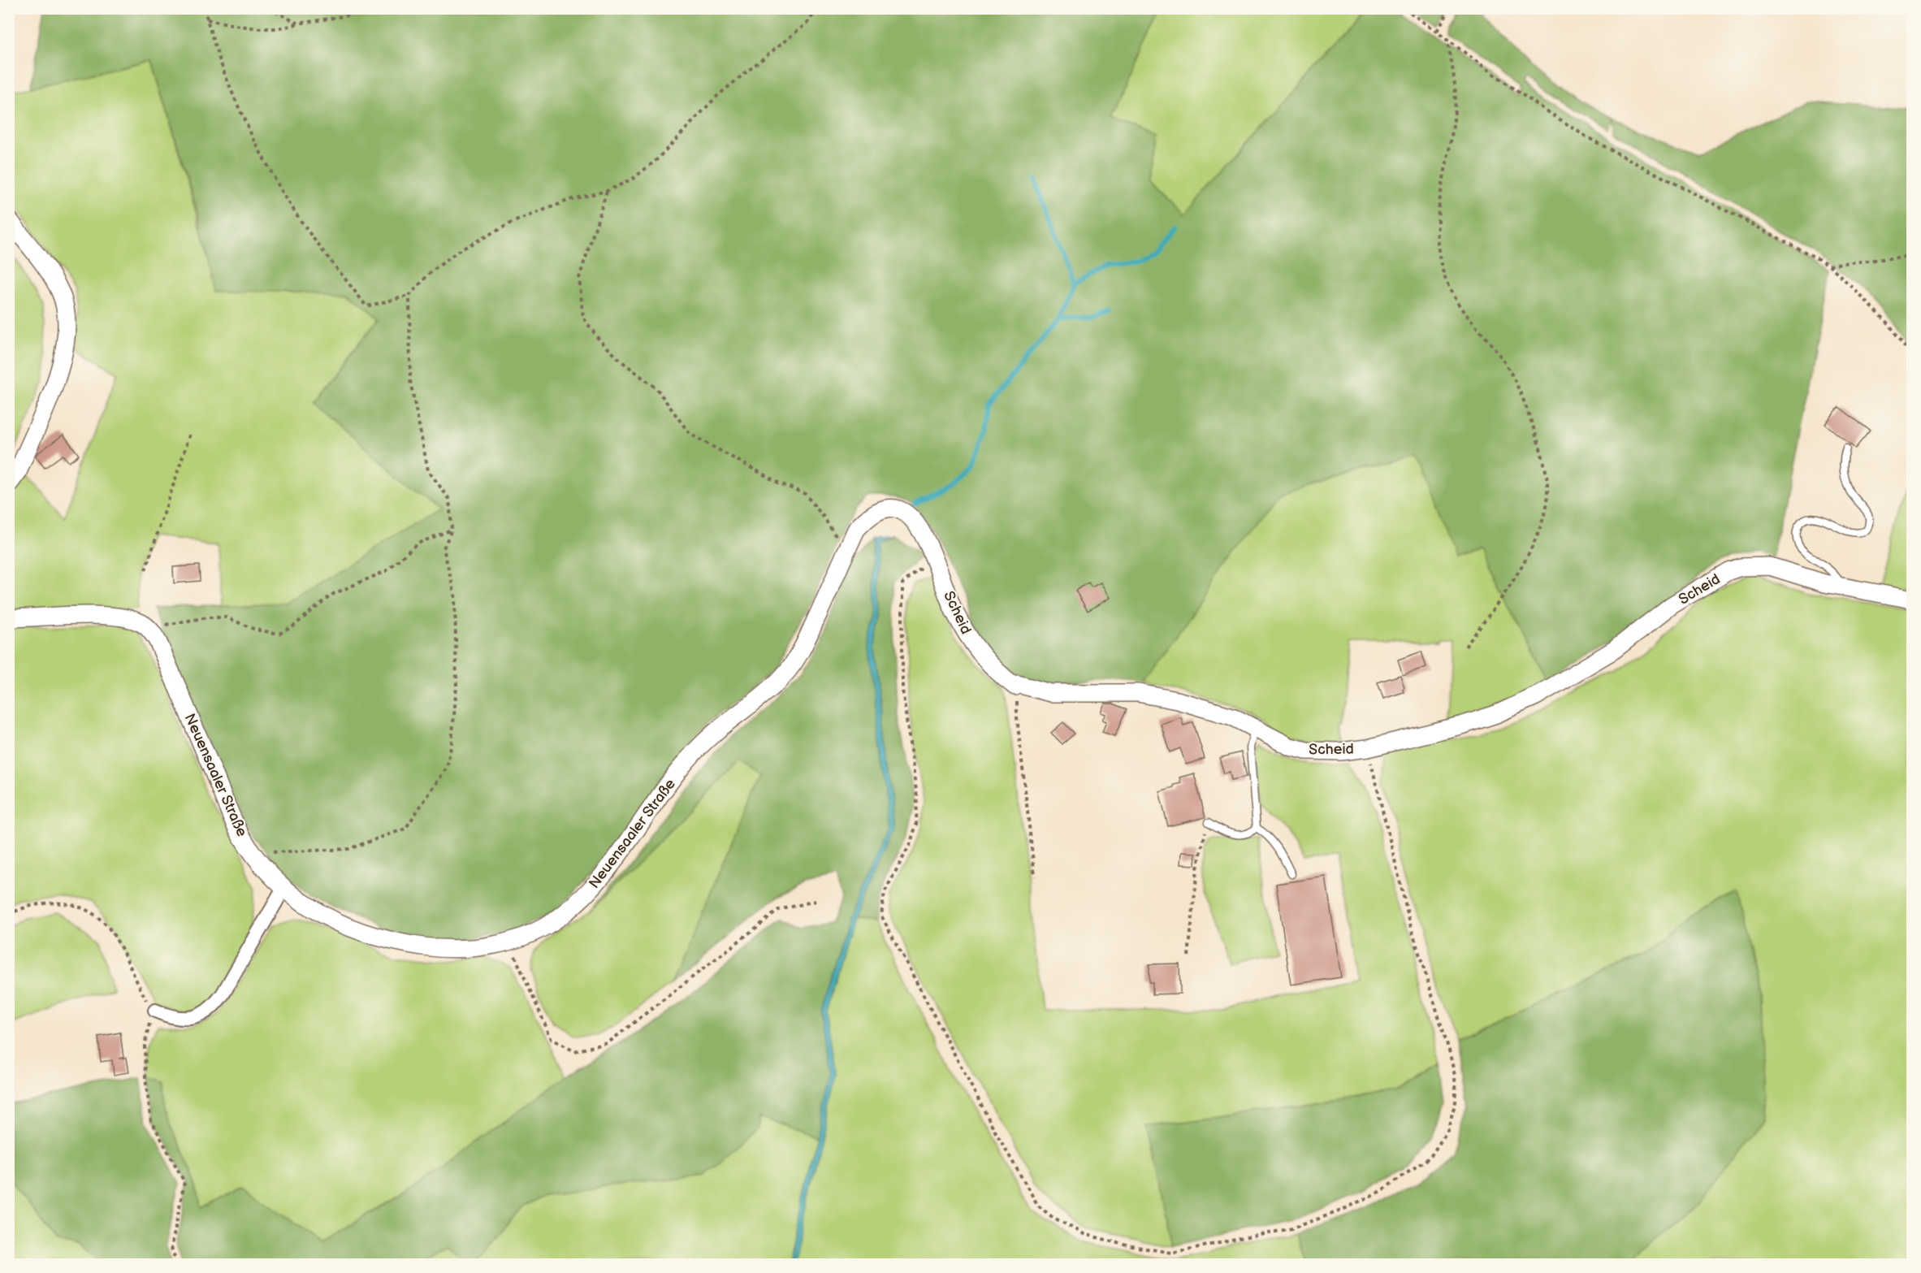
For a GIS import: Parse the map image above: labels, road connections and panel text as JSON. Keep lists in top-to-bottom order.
{
  "streets": {
    "street": ["Scheid", "Neuensaaler Straße"]
  },
  "crossings": [
    ["Scheid", "Neuensaaler Straße"]
  ]
}
